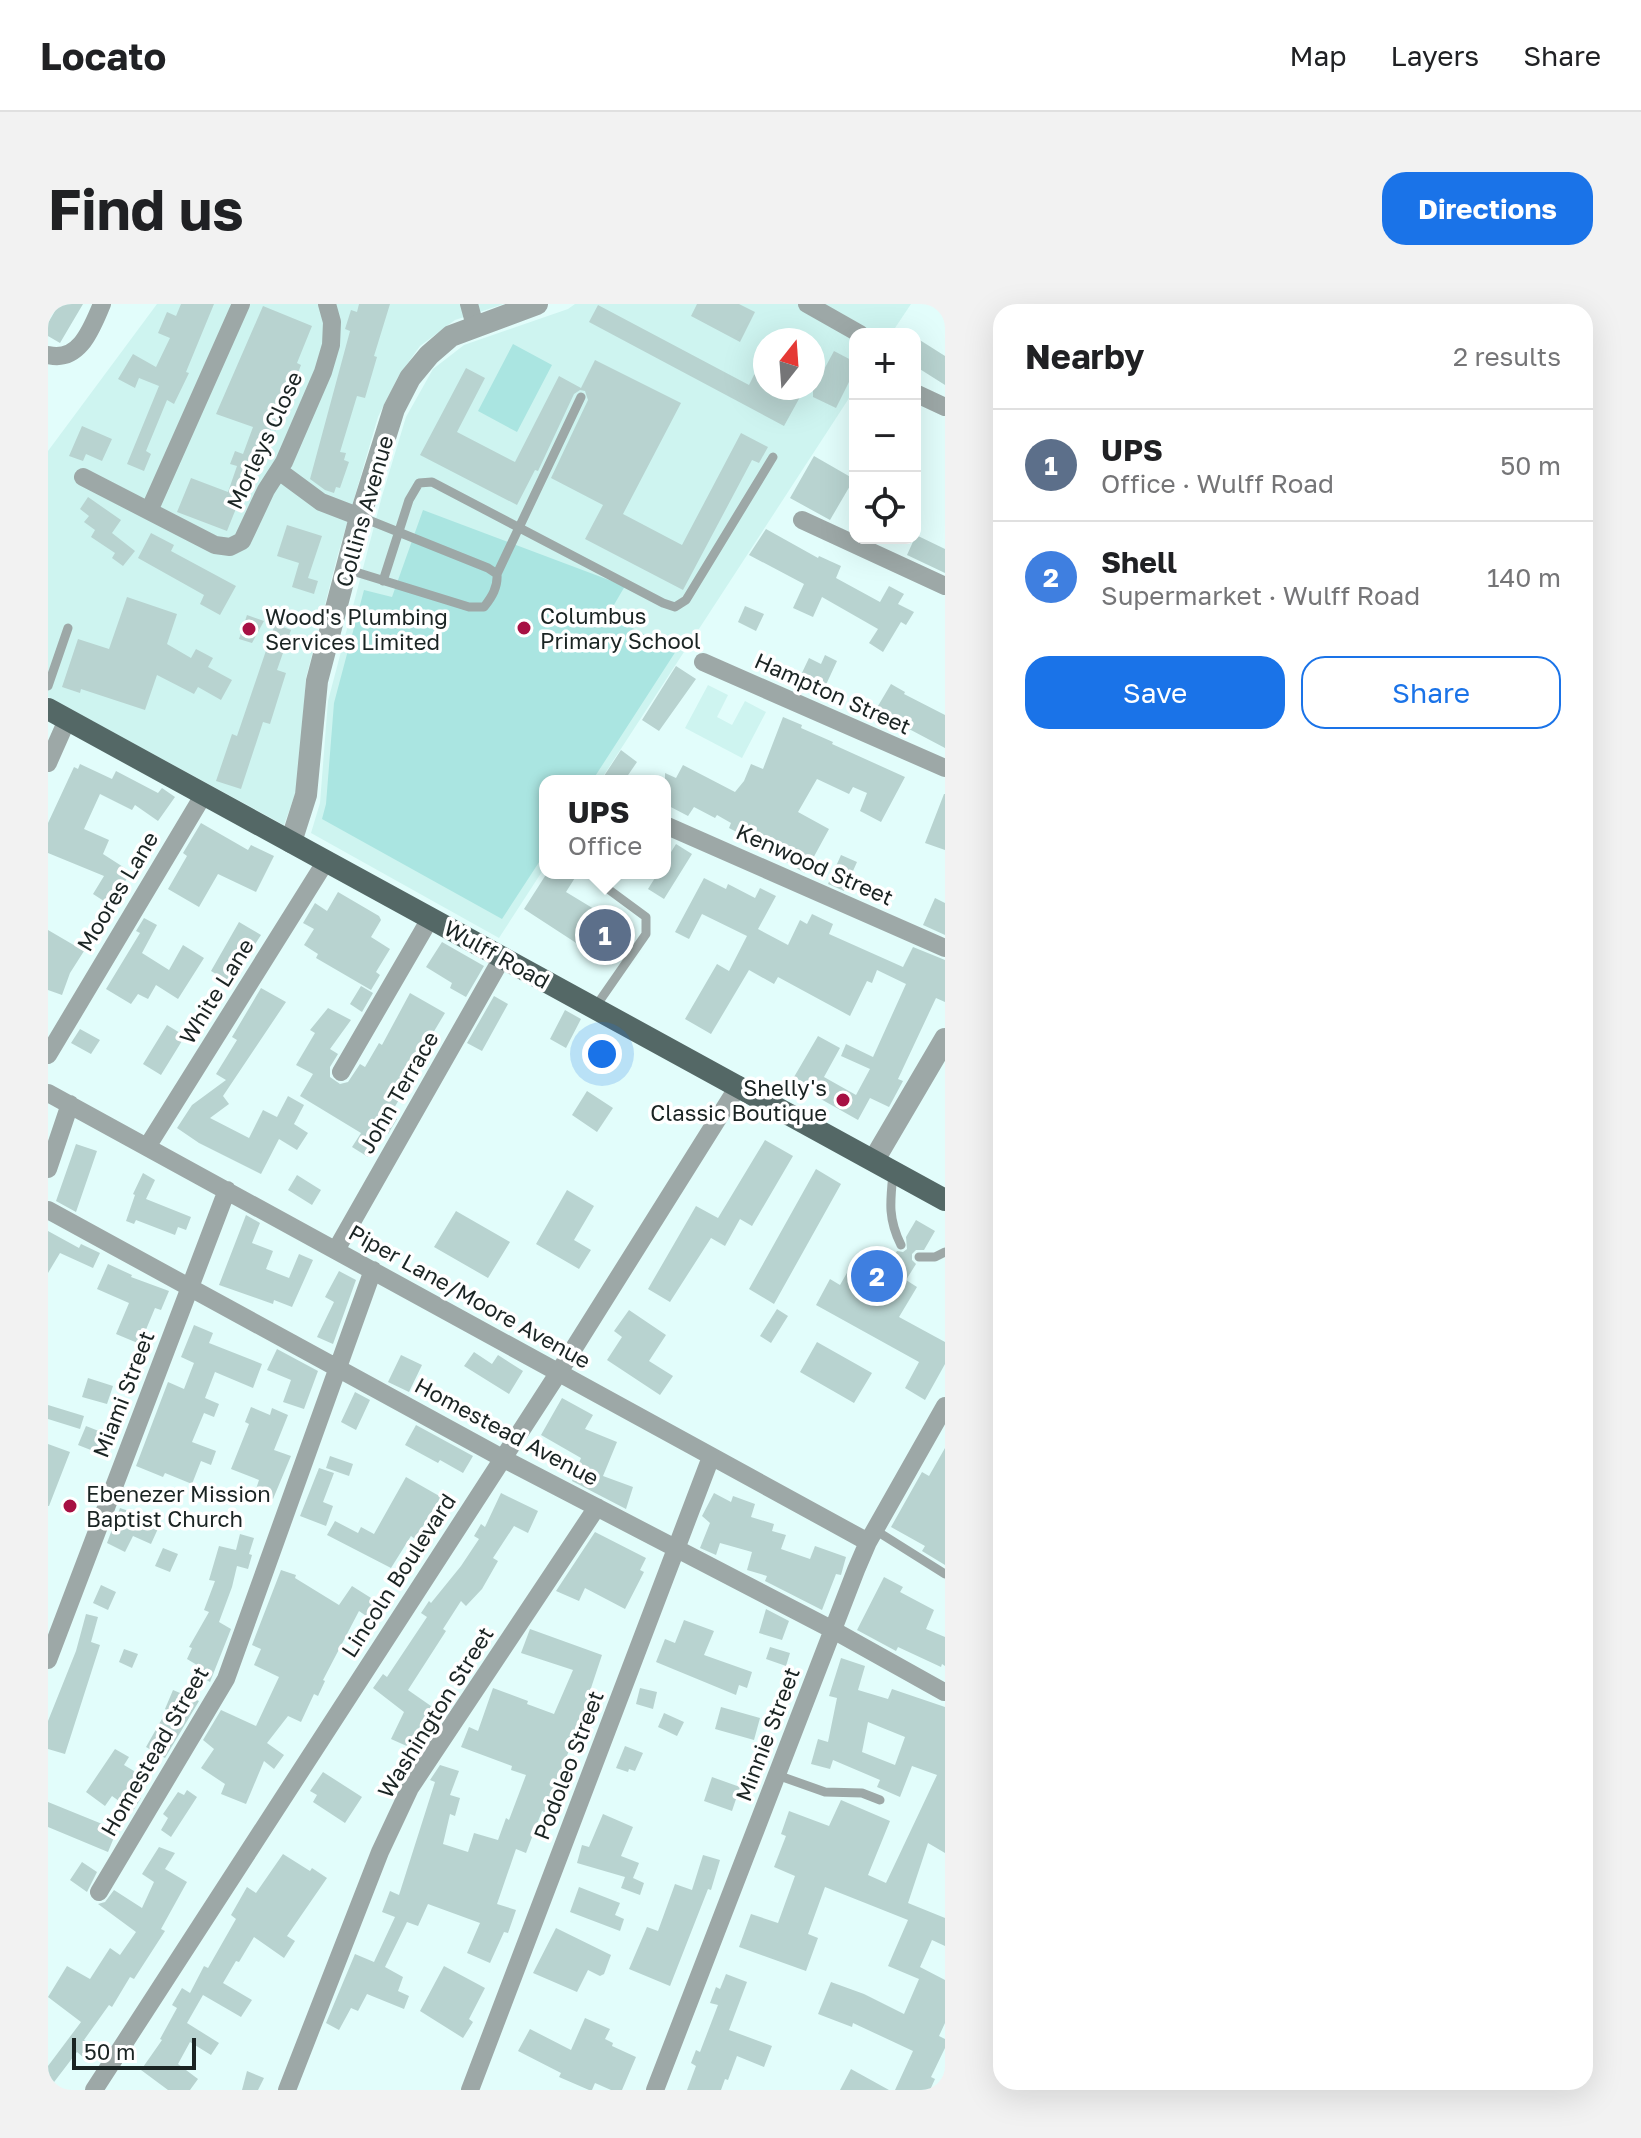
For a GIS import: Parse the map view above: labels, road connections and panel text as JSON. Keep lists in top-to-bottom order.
{
  "streets": {
    "main road": ["Wulff Road"],
    "street": [
      "Morleys Close",
      "Collins Avenue",
      "Hampton Street",
      "Kenwood Street",
      "Moores Lane",
      "White Lane",
      "John Terrace",
      "Piper Lane/Moore Avenue",
      "Miami Street",
      "Homestead Avenue",
      "Lincoln Boulevard",
      "Washington Street",
      "Minnie Street",
      "Homestead Street",
      "Podoleo Street"
    ]
  },
  "crossings": [
    ["Collins Avenue", "Wulff Road"],
    ["Moores Lane", "Wulff Road"],
    ["Wulff Road", "White Lane"],
    ["Wulff Road", "John Terrace"],
    ["Wulff Road", "Lincoln Boulevard"],
    ["White Lane", "Piper Lane/Moore Avenue"],
    ["John Terrace", "Piper Lane/Moore Avenue"],
    ["Piper Lane/Moore Avenue", "Miami Street"],
    ["Piper Lane/Moore Avenue", "Lincoln Boulevard"],
    ["Piper Lane/Moore Avenue", "Minnie Street"],
    ["Piper Lane/Moore Avenue", "Homestead Street"],
    ["Piper Lane/Moore Avenue", "Podoleo Street"],
    ["Miami Street", "Homestead Avenue"],
    ["Homestead Avenue", "Lincoln Boulevard"],
    ["Homestead Avenue", "Washington Street"],
    ["Homestead Avenue", "Minnie Street"],
    ["Homestead Avenue", "Homestead Street"],
    ["Homestead Avenue", "Podoleo Street"]
  ],
  "places": [
    "Columbus Primary School",
    "Wood's Plumbing Services Limited",
    "Shelly's Classic Boutique",
    "Ebenezer Mission Baptist Church"
  ],
  "scale_bar": "50 m",
  "north": "top",
  "page": {
    "header": "Locato",
    "nav": ["Map", "Layers", "Share"],
    "buttons": [
      "Directions",
      ["Save", "Share"]
    ],
    "title": "Find us",
    "heading": ["Nearby", "2 results"],
    "map_buttons": ["+", "−"],
    "list": [
      {
        "mark": "1",
        "name": "UPS",
        "note": "Office · Wulff Road",
        "value": "50 m"
      },
      {
        "mark": "2",
        "name": "Shell",
        "note": "Supermarket · Wulff Road",
        "value": "140 m"
      }
    ],
    "popup": ["UPS", "Office"],
    "pins": ["1", "2"],
    "scale": "50 m"
  }
}
